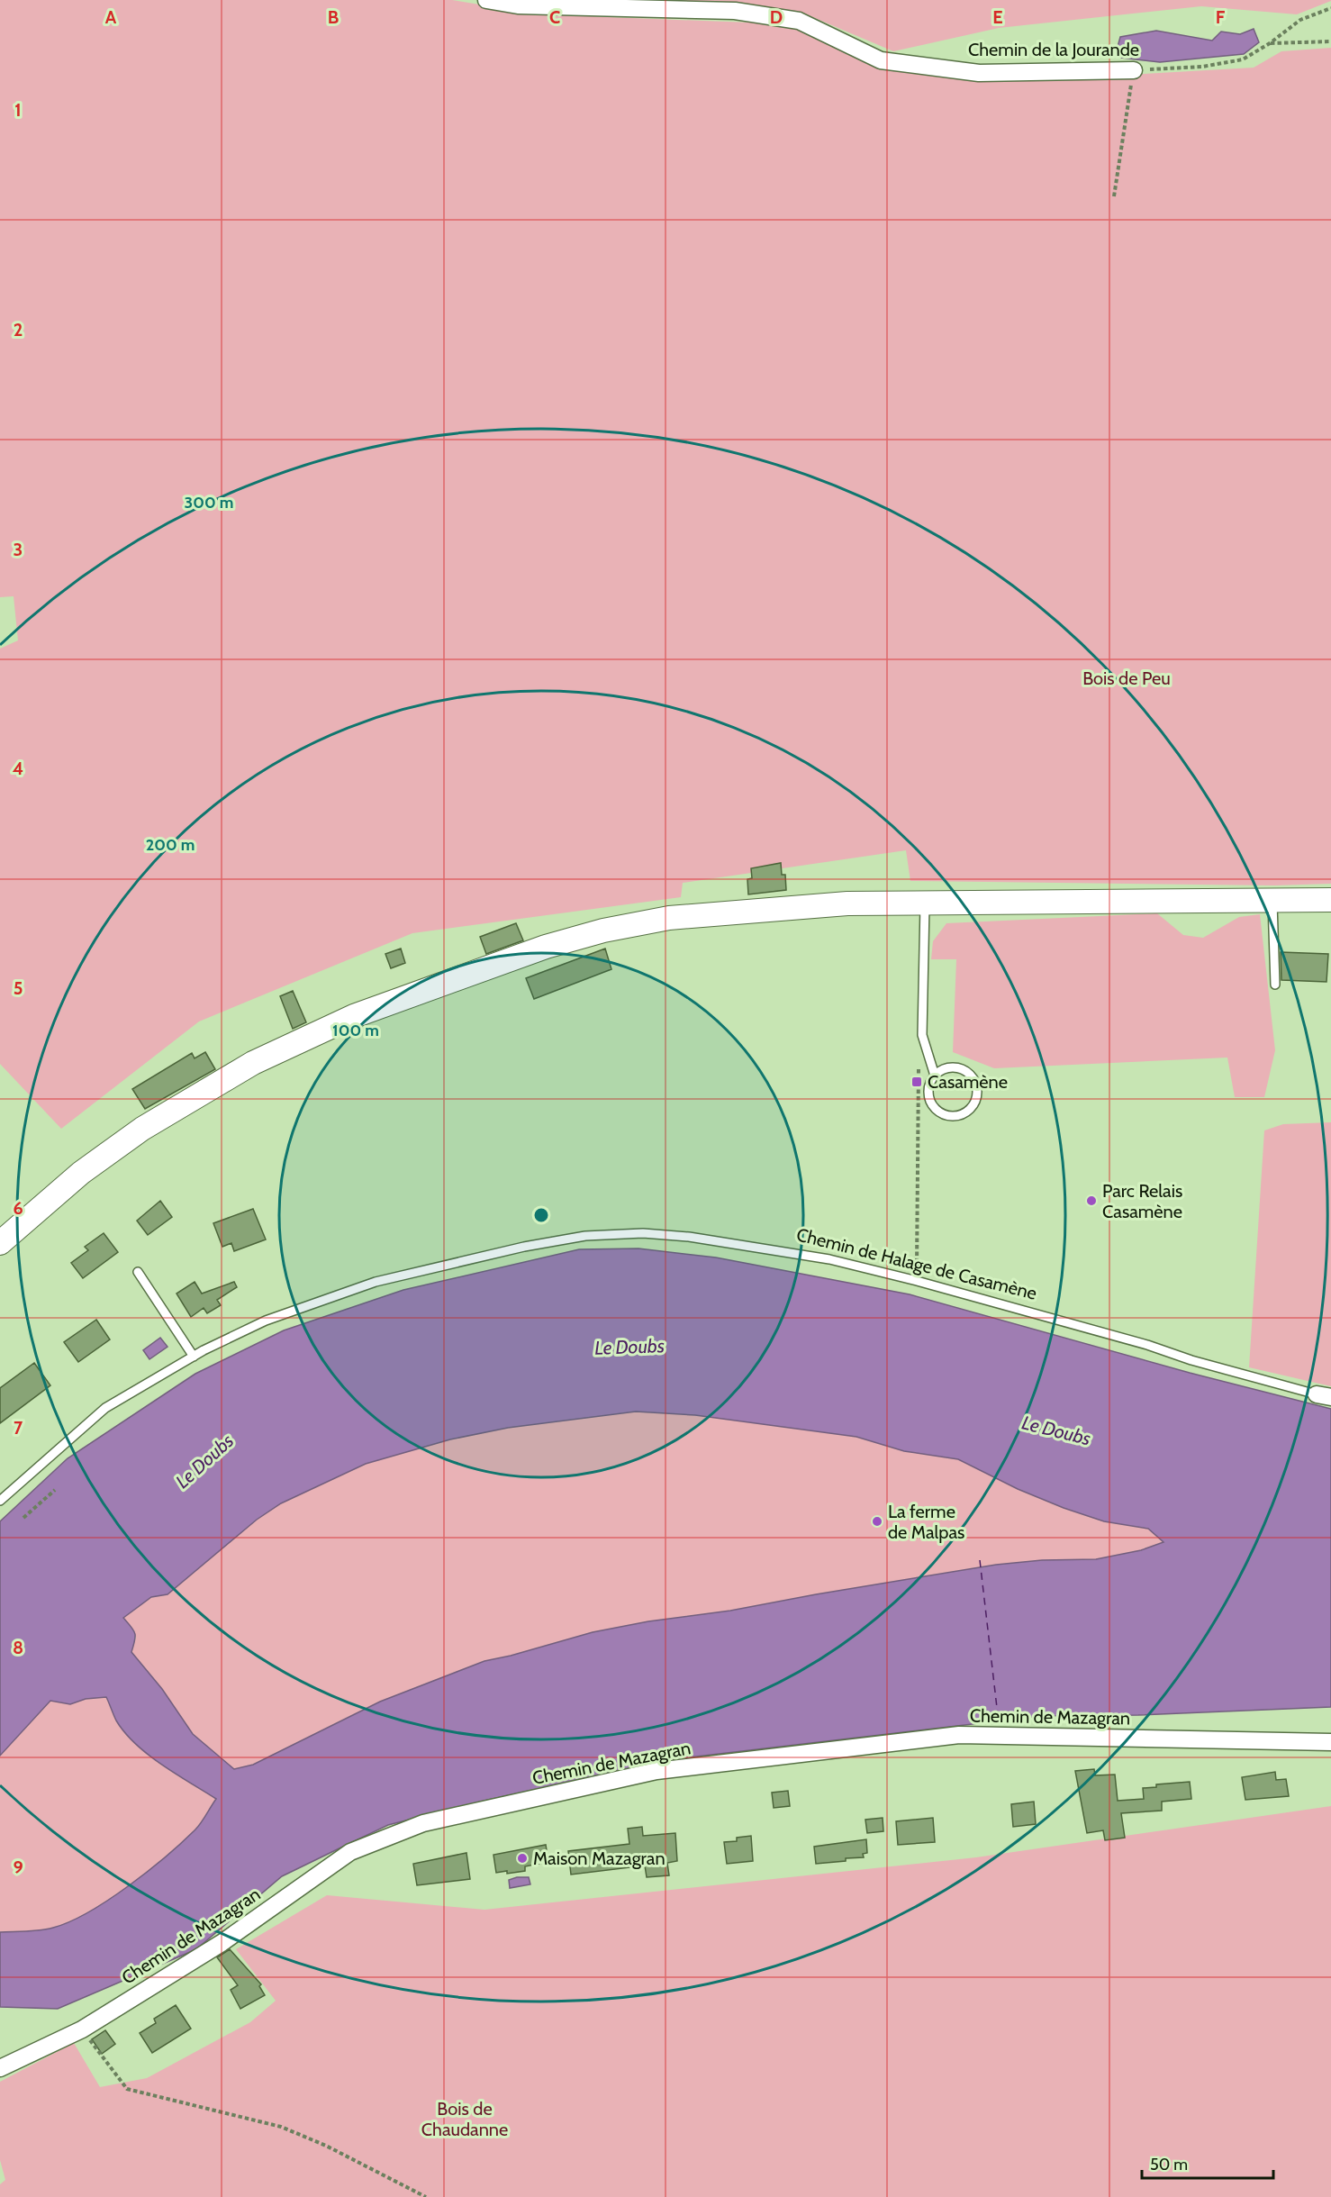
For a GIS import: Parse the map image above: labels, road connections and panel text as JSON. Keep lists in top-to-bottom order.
{
  "streets": {
    "street": ["Chemin de la Jourande", "Chemin de Mazagran"],
    "lane": ["Chemin de Halage de Casamène"]
  },
  "water": ["Le Doubs"],
  "parks": ["Bois de Peu", "Bois de Chaudanne"],
  "places": {
    "transit": ["Casamène"],
    "other": ["Parc Relais Casamène", "La ferme de Malpas", "Maison Mazagran"]
  },
  "scale_bar": "50 m",
  "grid": {
    "columns": [
      "A",
      "B",
      "C",
      "D",
      "E",
      "F"
    ],
    "rows": [
      "1",
      "2",
      "3",
      "4",
      "5",
      "6",
      "7",
      "8",
      "9"
    ]
  },
  "rings": ["300 m", "200 m", "100 m"]
}
